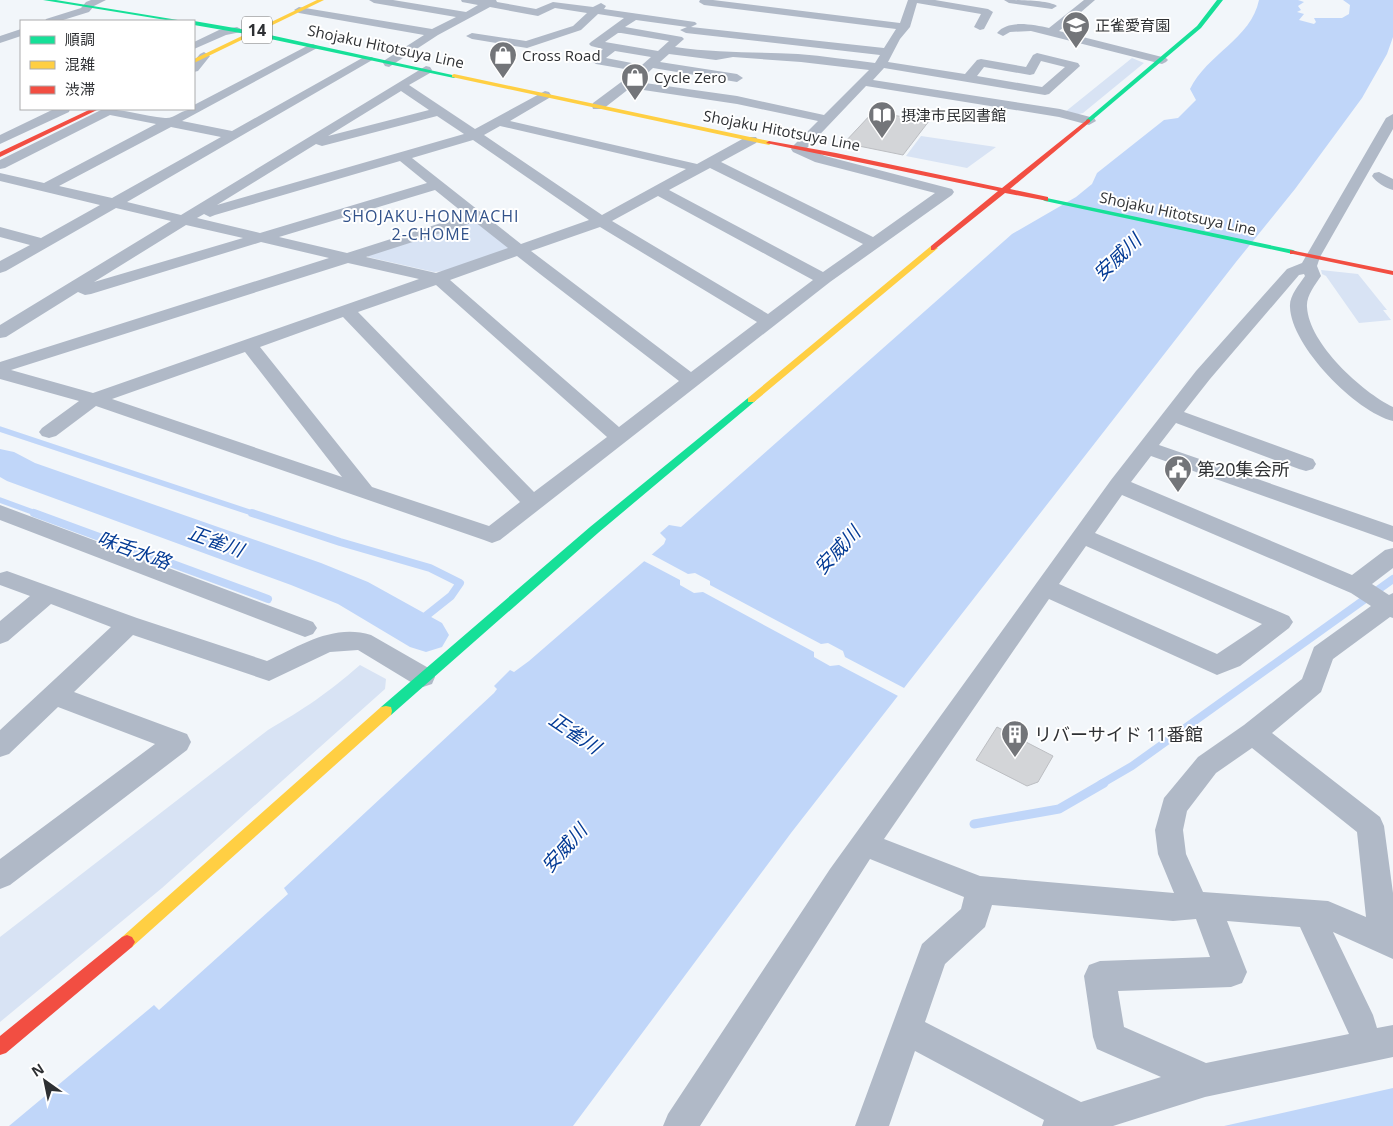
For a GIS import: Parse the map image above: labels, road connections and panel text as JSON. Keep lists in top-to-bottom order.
{
  "streets": {
    "main road": ["14", "Shojaku Hitotsuya Line"]
  },
  "crossings": [
    ["14", "Shojaku Hitotsuya Line"]
  ],
  "districts": ["SHOJAKU-HONMACHI 2-CHOME"],
  "water": ["安威川", "正雀川", "味舌水路"],
  "places": {
    "school or university": ["正雀愛育園"],
    "shop": ["Cross Road", "Cycle Zero"],
    "library": ["摂津市民図書館"],
    "public building": ["第20集会所"],
    "building": ["リバーサイド 11番館"]
  },
  "legend": ["順調", "混雑", "渋滞"],
  "north": "top left"
}
